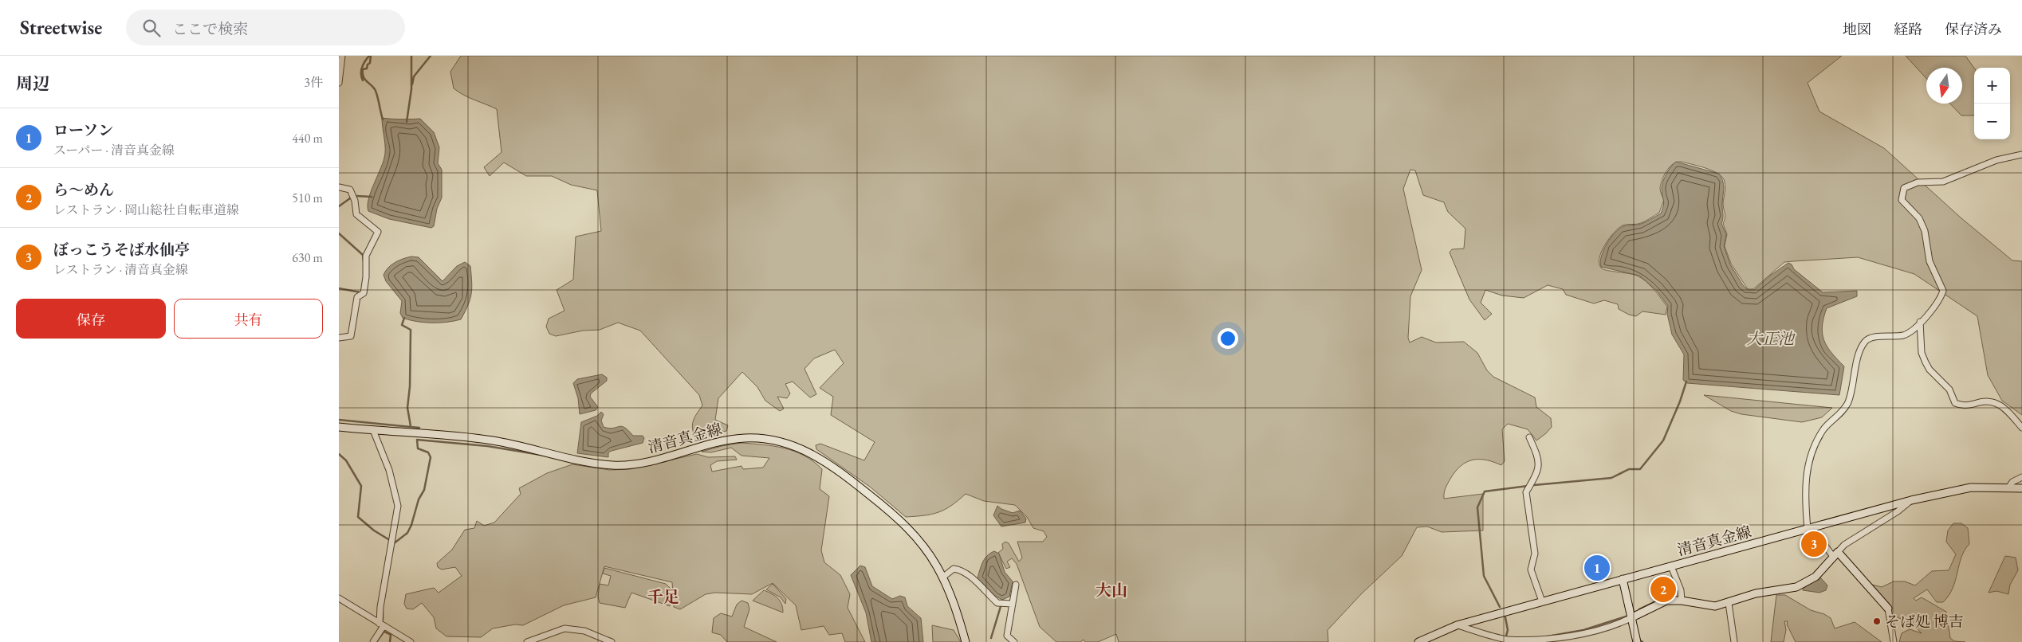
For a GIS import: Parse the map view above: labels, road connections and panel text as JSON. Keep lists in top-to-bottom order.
{
  "streets": {
    "main road": ["清音真金線"]
  },
  "districts": ["大山", "千足"],
  "water": ["大正池"],
  "places": ["そば処 博吉"],
  "north": "bottom",
  "page": {
    "header": "Streetwise",
    "search": "ここで検索",
    "nav": ["地図", "経路", "保存済み"],
    "heading": ["周辺", "3件"],
    "map_buttons": ["+", "−"],
    "list": [
      {
        "mark": "1",
        "name": "ローソン",
        "note": "スーパー · 清音真金線",
        "value": "440 m"
      },
      {
        "mark": "2",
        "name": "ら～めん",
        "note": "レストラン · 岡山総社自転車道線",
        "value": "510 m"
      },
      {
        "mark": "3",
        "name": "ぼっこうそば水仙亭",
        "note": "レストラン · 清音真金線",
        "value": "630 m"
      }
    ],
    "buttons": ["保存", "共有"],
    "pins": ["3", "1", "2"]
  }
}
